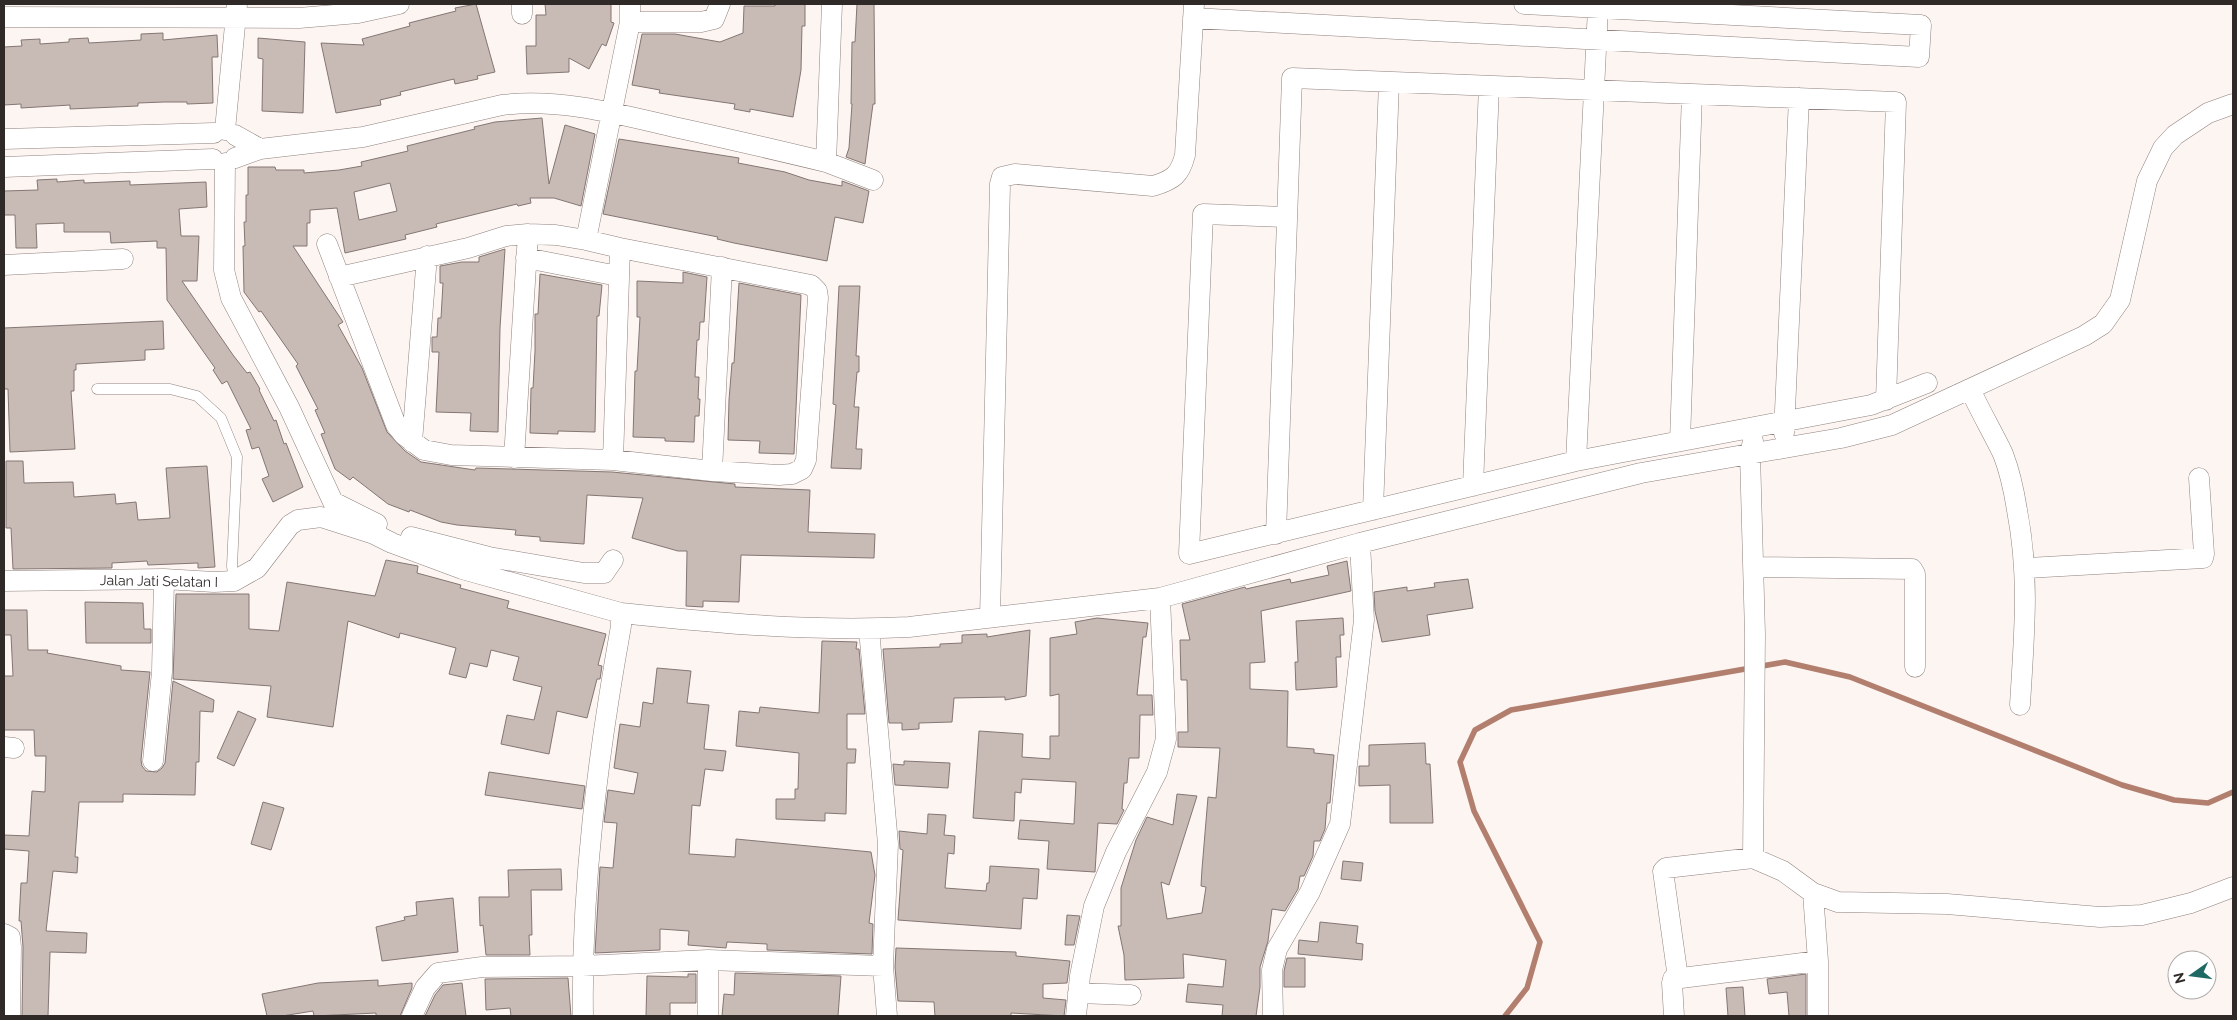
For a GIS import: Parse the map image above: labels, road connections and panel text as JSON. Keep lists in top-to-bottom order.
{
  "streets": {
    "street": ["Jalan Jati Selatan I"]
  },
  "north": "left"
}
